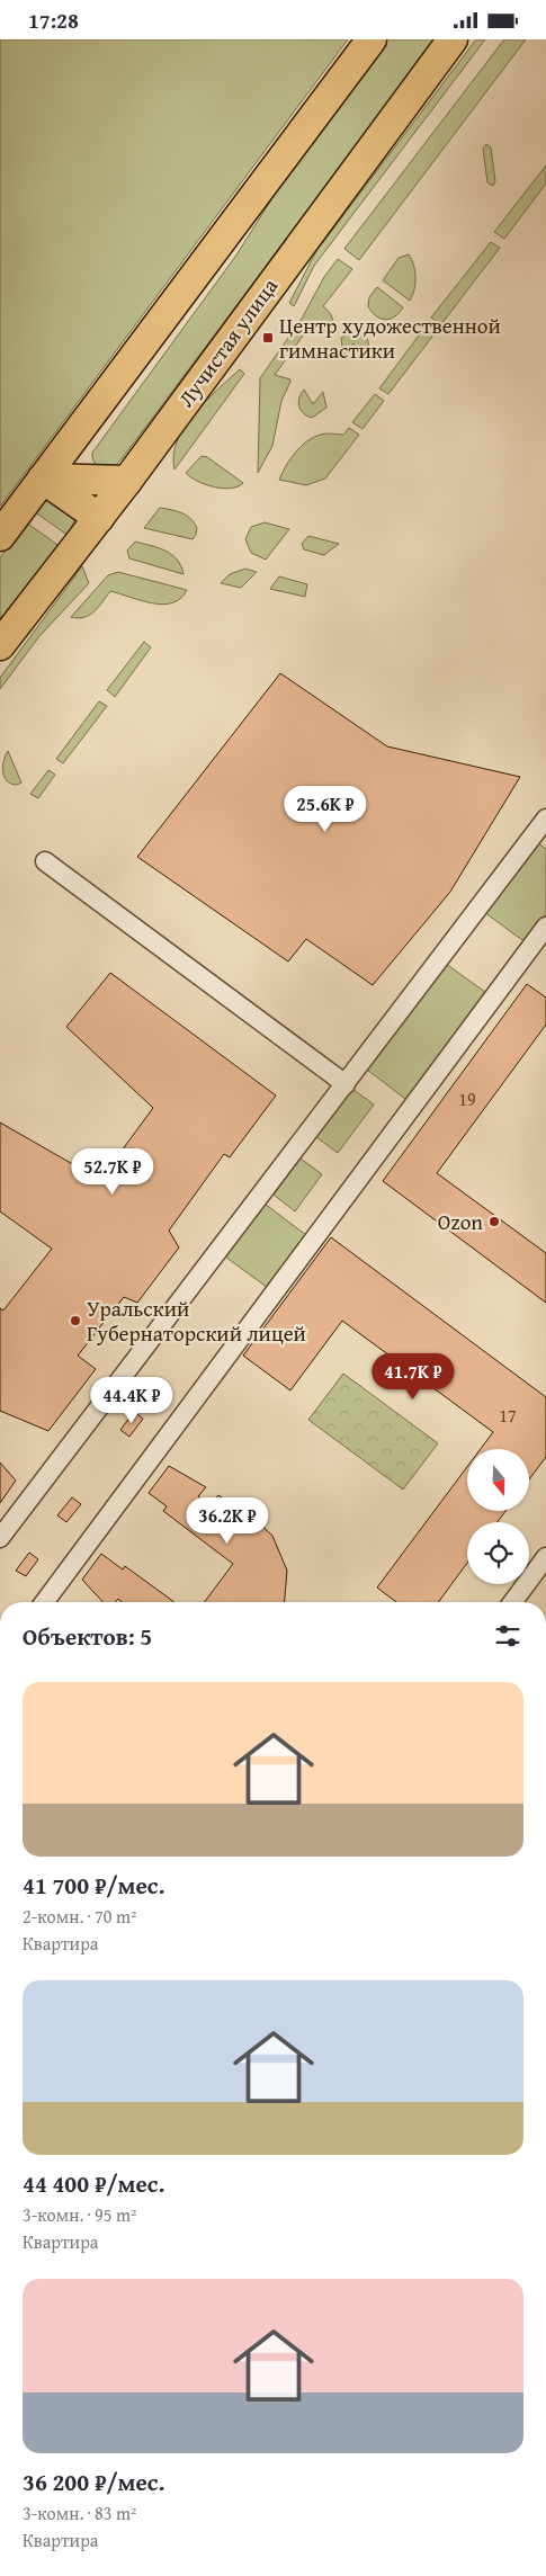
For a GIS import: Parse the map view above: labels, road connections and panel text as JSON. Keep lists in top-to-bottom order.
{
  "streets": {
    "main road": ["Лучистая улица"]
  },
  "places": {
    "transit": ["Центр художественной гимнастики"],
    "other": ["Ozon", "Уральский Губернаторский лицей"]
  },
  "house_numbers": ["19", "17"],
  "north": "bottom",
  "page": {
    "status": "17:28",
    "price": [
      "25.6K ₽",
      "52.7K ₽",
      "41.7K ₽",
      "44.4K ₽",
      "36.2K ₽"
    ],
    "heading": "Объектов: 5",
    "list": [
      {
        "name": "41 700 ₽/мес.",
        "note": "2-комн. · 70 m² · Квартира"
      },
      {
        "name": "44 400 ₽/мес.",
        "note": "3-комн. · 95 m² · Квартира"
      },
      {
        "name": "36 200 ₽/мес.",
        "note": "3-комн. · 83 m² · Квартира"
      }
    ]
  }
}
